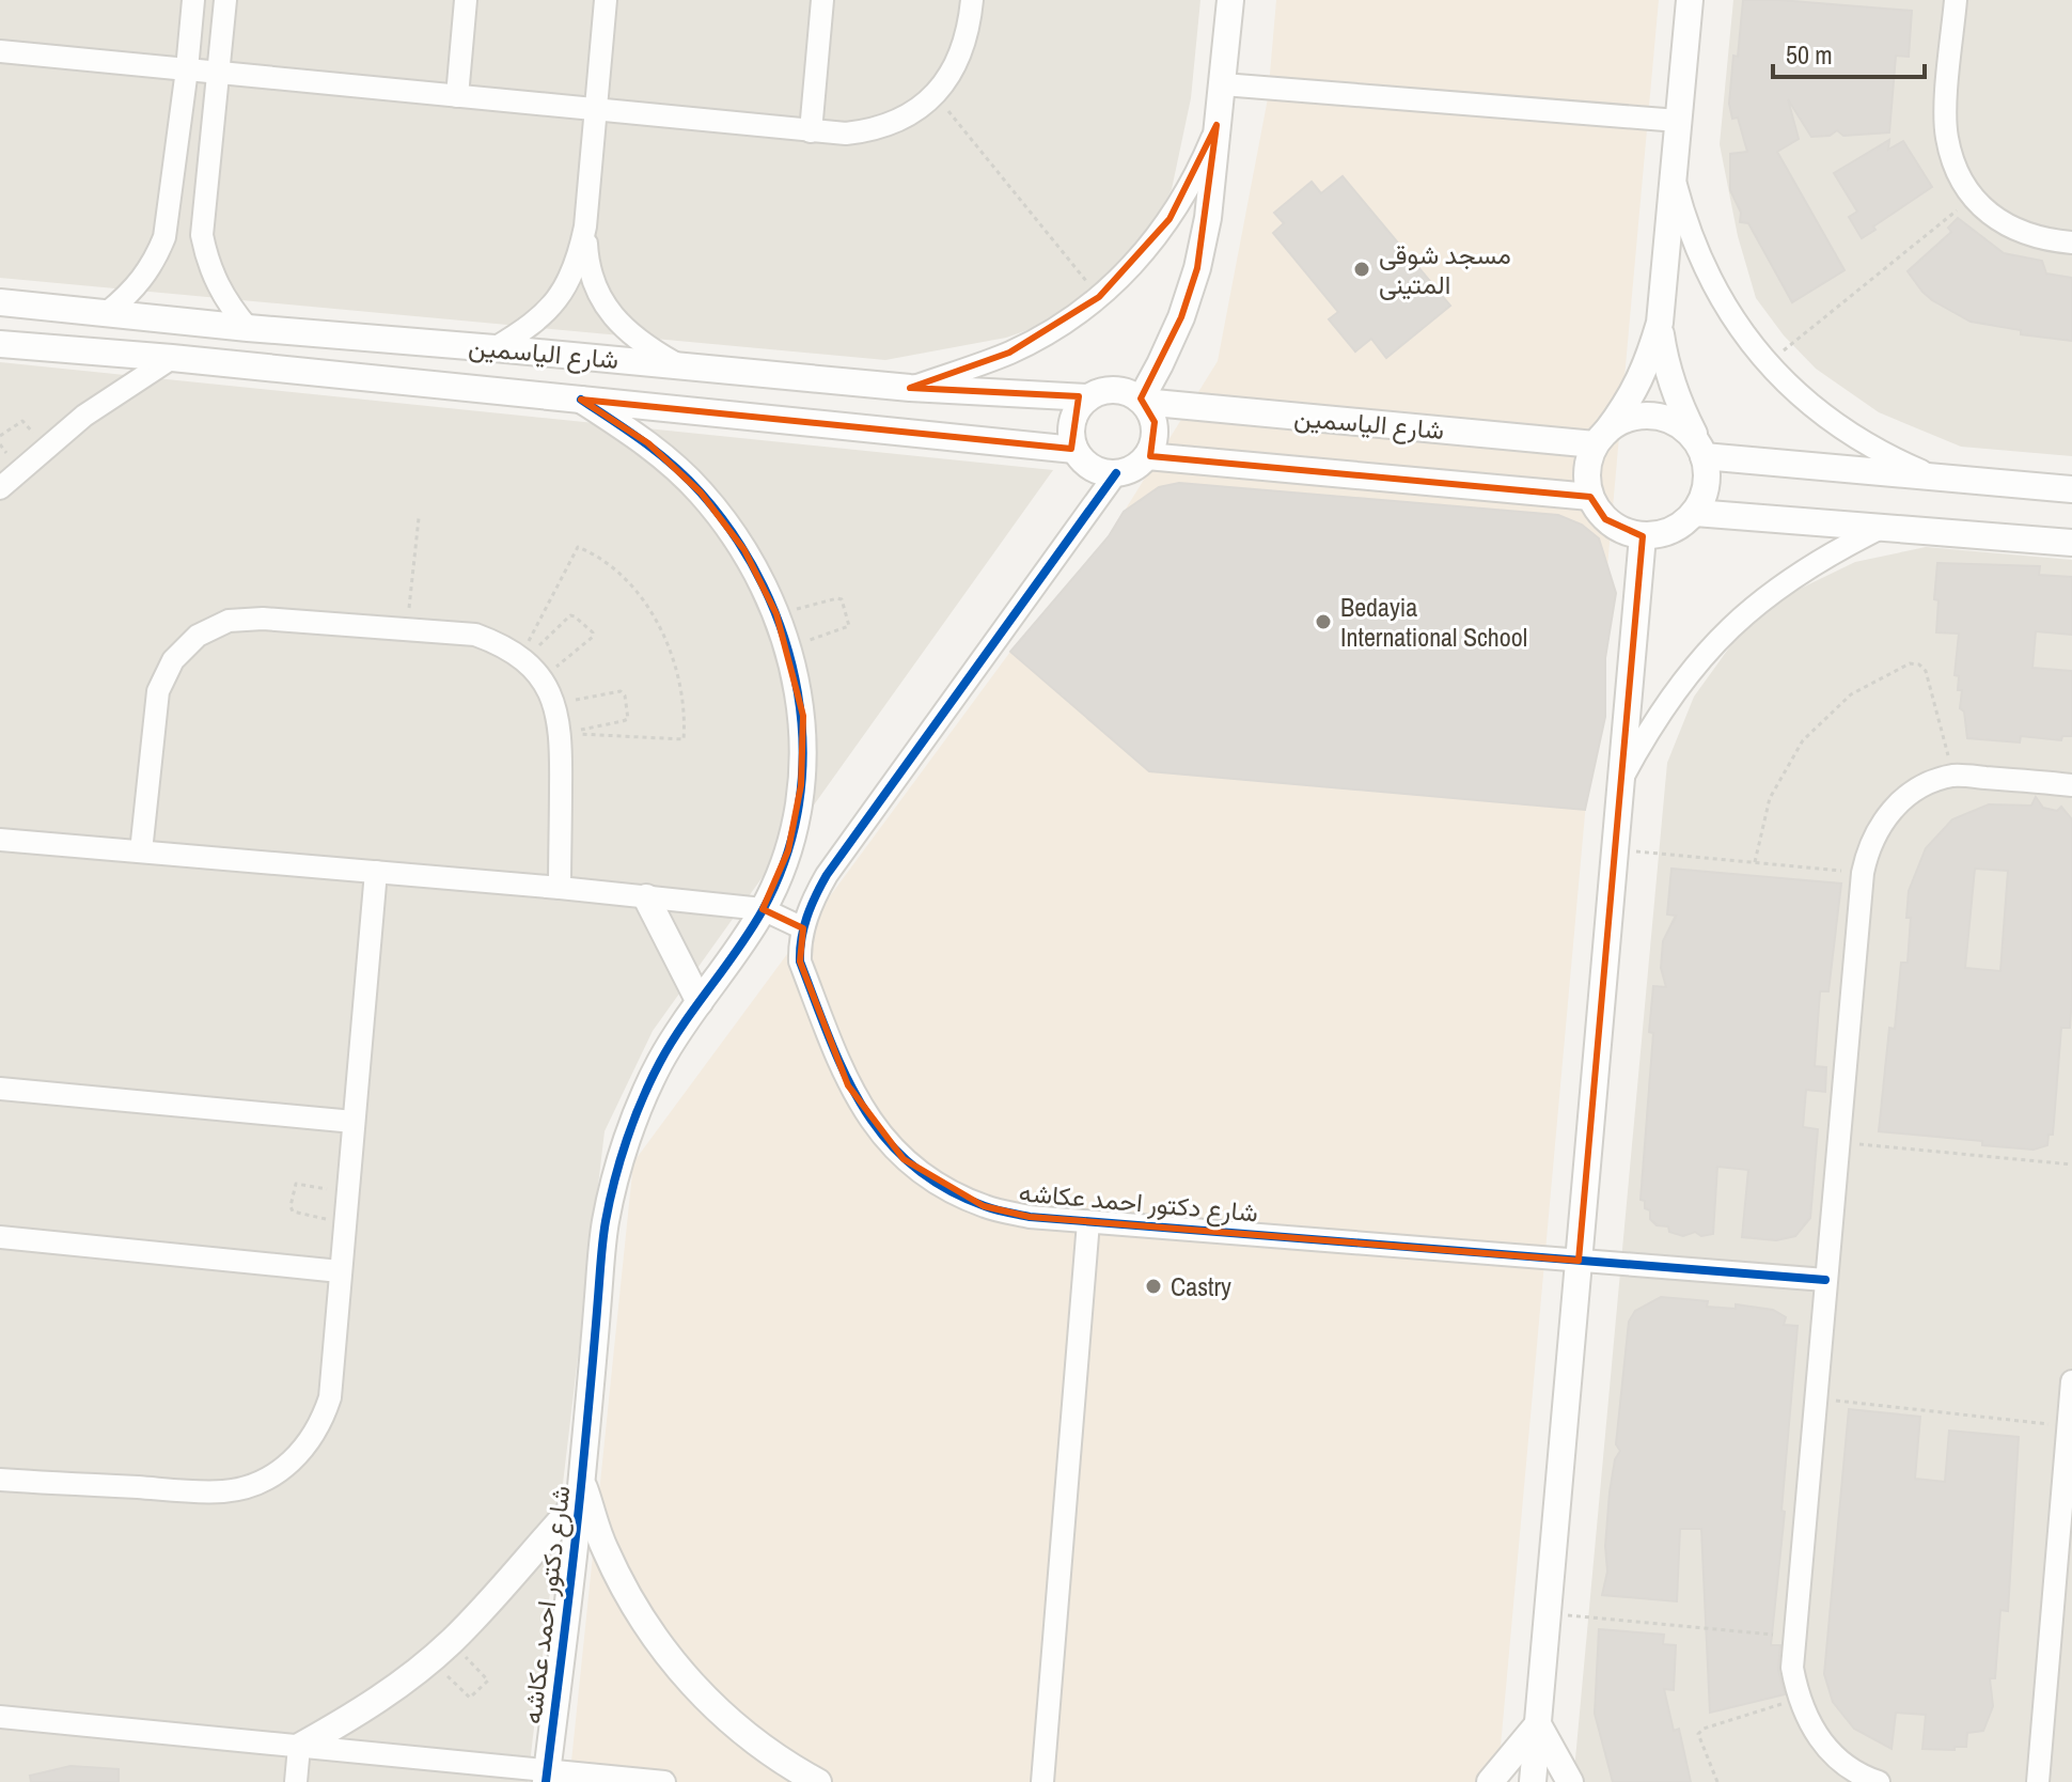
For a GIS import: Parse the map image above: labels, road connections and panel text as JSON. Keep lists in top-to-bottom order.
{
  "streets": {
    "street": ["شارع الياسمين", "شارع دكتور احمد عكاشه"]
  },
  "crossings": [
    ["شارع الياسمين", "شارع دكتور احمد عكاشه"]
  ],
  "places": ["مسجد شوقى المتينى", "Bedayia International School", "Castry"],
  "scale_bar": "50 m"
}
